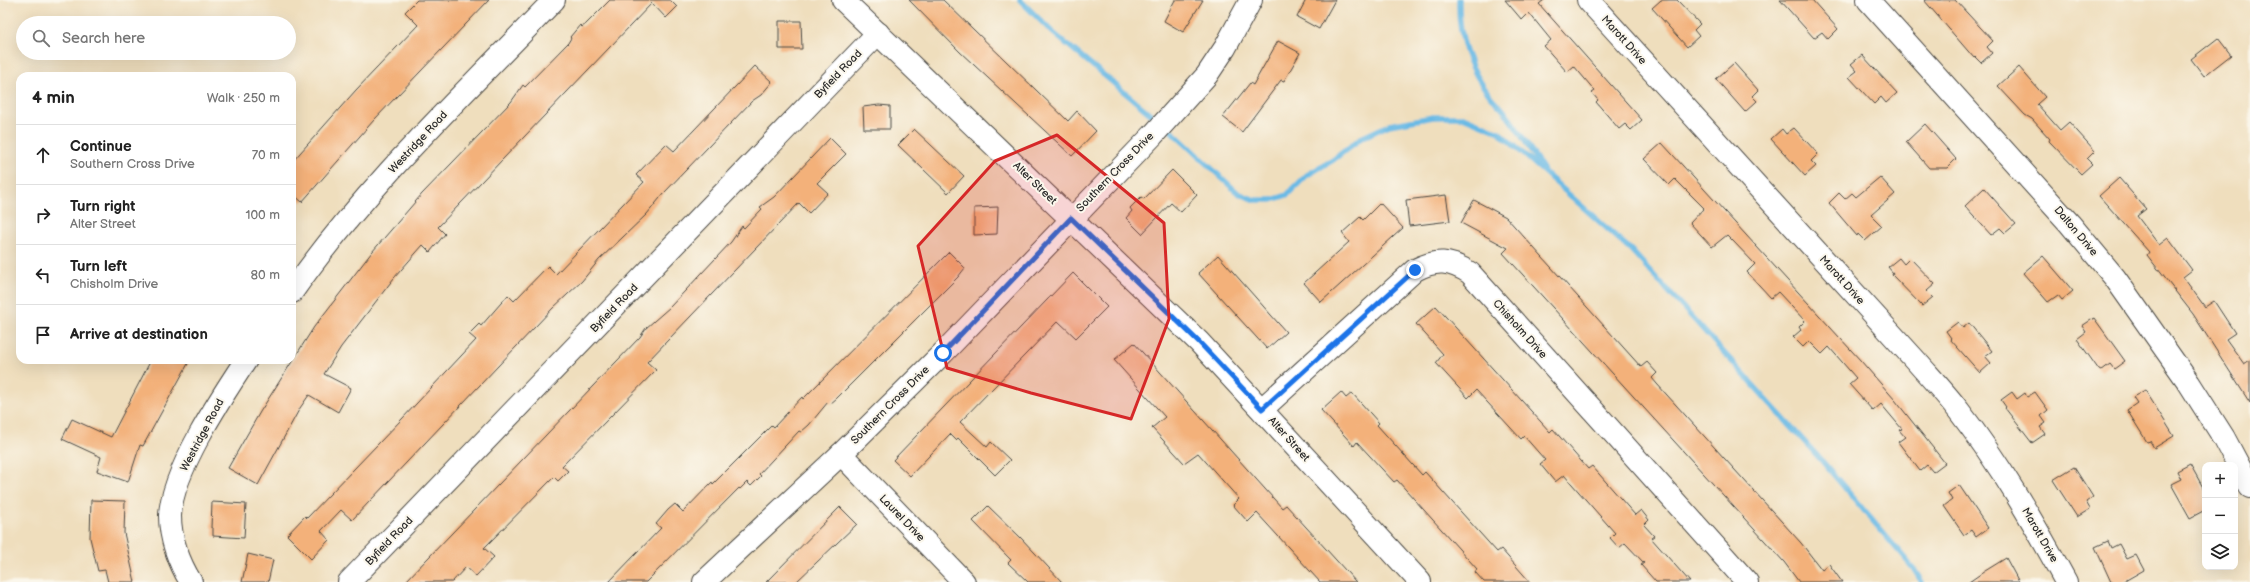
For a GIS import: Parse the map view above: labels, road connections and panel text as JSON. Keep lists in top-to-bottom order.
{
  "streets": {
    "street": [
      "Marott Drive",
      "Byfield Road",
      "Westridge Road",
      "Southern Cross Drive",
      "Alter Street",
      "Dalton Drive",
      "Chisholm Drive",
      "Laurel Drive"
    ]
  },
  "crossings": [
    ["Byfield Road", "Alter Street"],
    ["Southern Cross Drive", "Alter Street"],
    ["Southern Cross Drive", "Laurel Drive"],
    ["Alter Street", "Chisholm Drive"]
  ],
  "page": {
    "search": "Search here",
    "heading": ["4 min", "Walk · 250 m"],
    "list": [
      ["Continue", "Southern Cross Drive", "70 m"],
      ["Turn right", "Alter Street", "100 m"],
      ["Turn left", "Chisholm Drive", "80 m"],
      "Arrive at destination"
    ],
    "map_buttons": ["+", "−"]
  }
}
